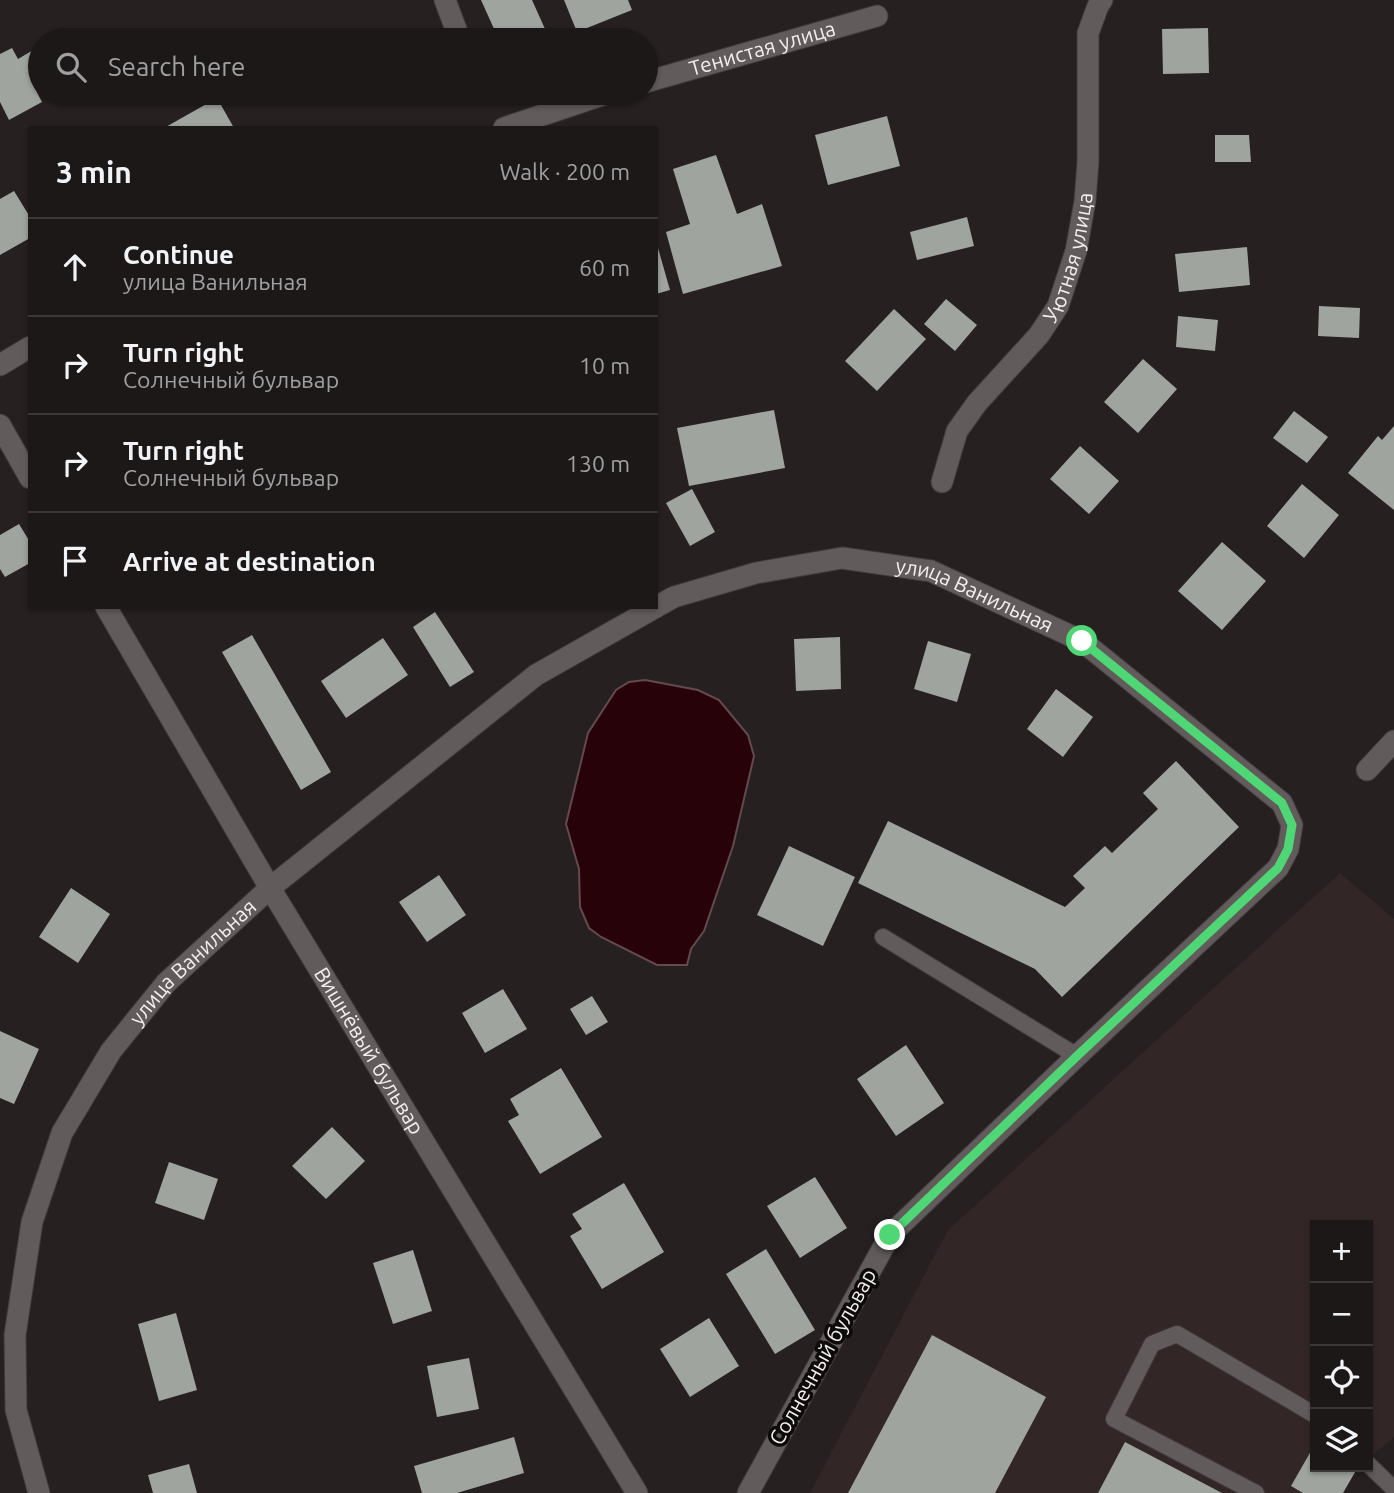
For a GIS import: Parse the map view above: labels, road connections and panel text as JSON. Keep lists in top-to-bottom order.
{
  "streets": {
    "street": [
      "Тенистая улица",
      "Уютная улица",
      "улица Ванильная",
      "Вишнёвый бульвар",
      "Солнечный бульвар"
    ]
  },
  "crossings": [
    ["улица Ванильная", "Вишнёвый бульвар"],
    ["улица Ванильная", "Солнечный бульвар"]
  ],
  "page": {
    "search": "Search here",
    "heading": ["3 min", "Walk · 200 m"],
    "list": [
      ["Continue", "улица Ванильная", "60 m"],
      ["Turn right", "Солнечный бульвар", "10 m"],
      ["Turn right", "Солнечный бульвар", "130 m"],
      "Arrive at destination"
    ],
    "map_buttons": ["+", "−"]
  }
}
